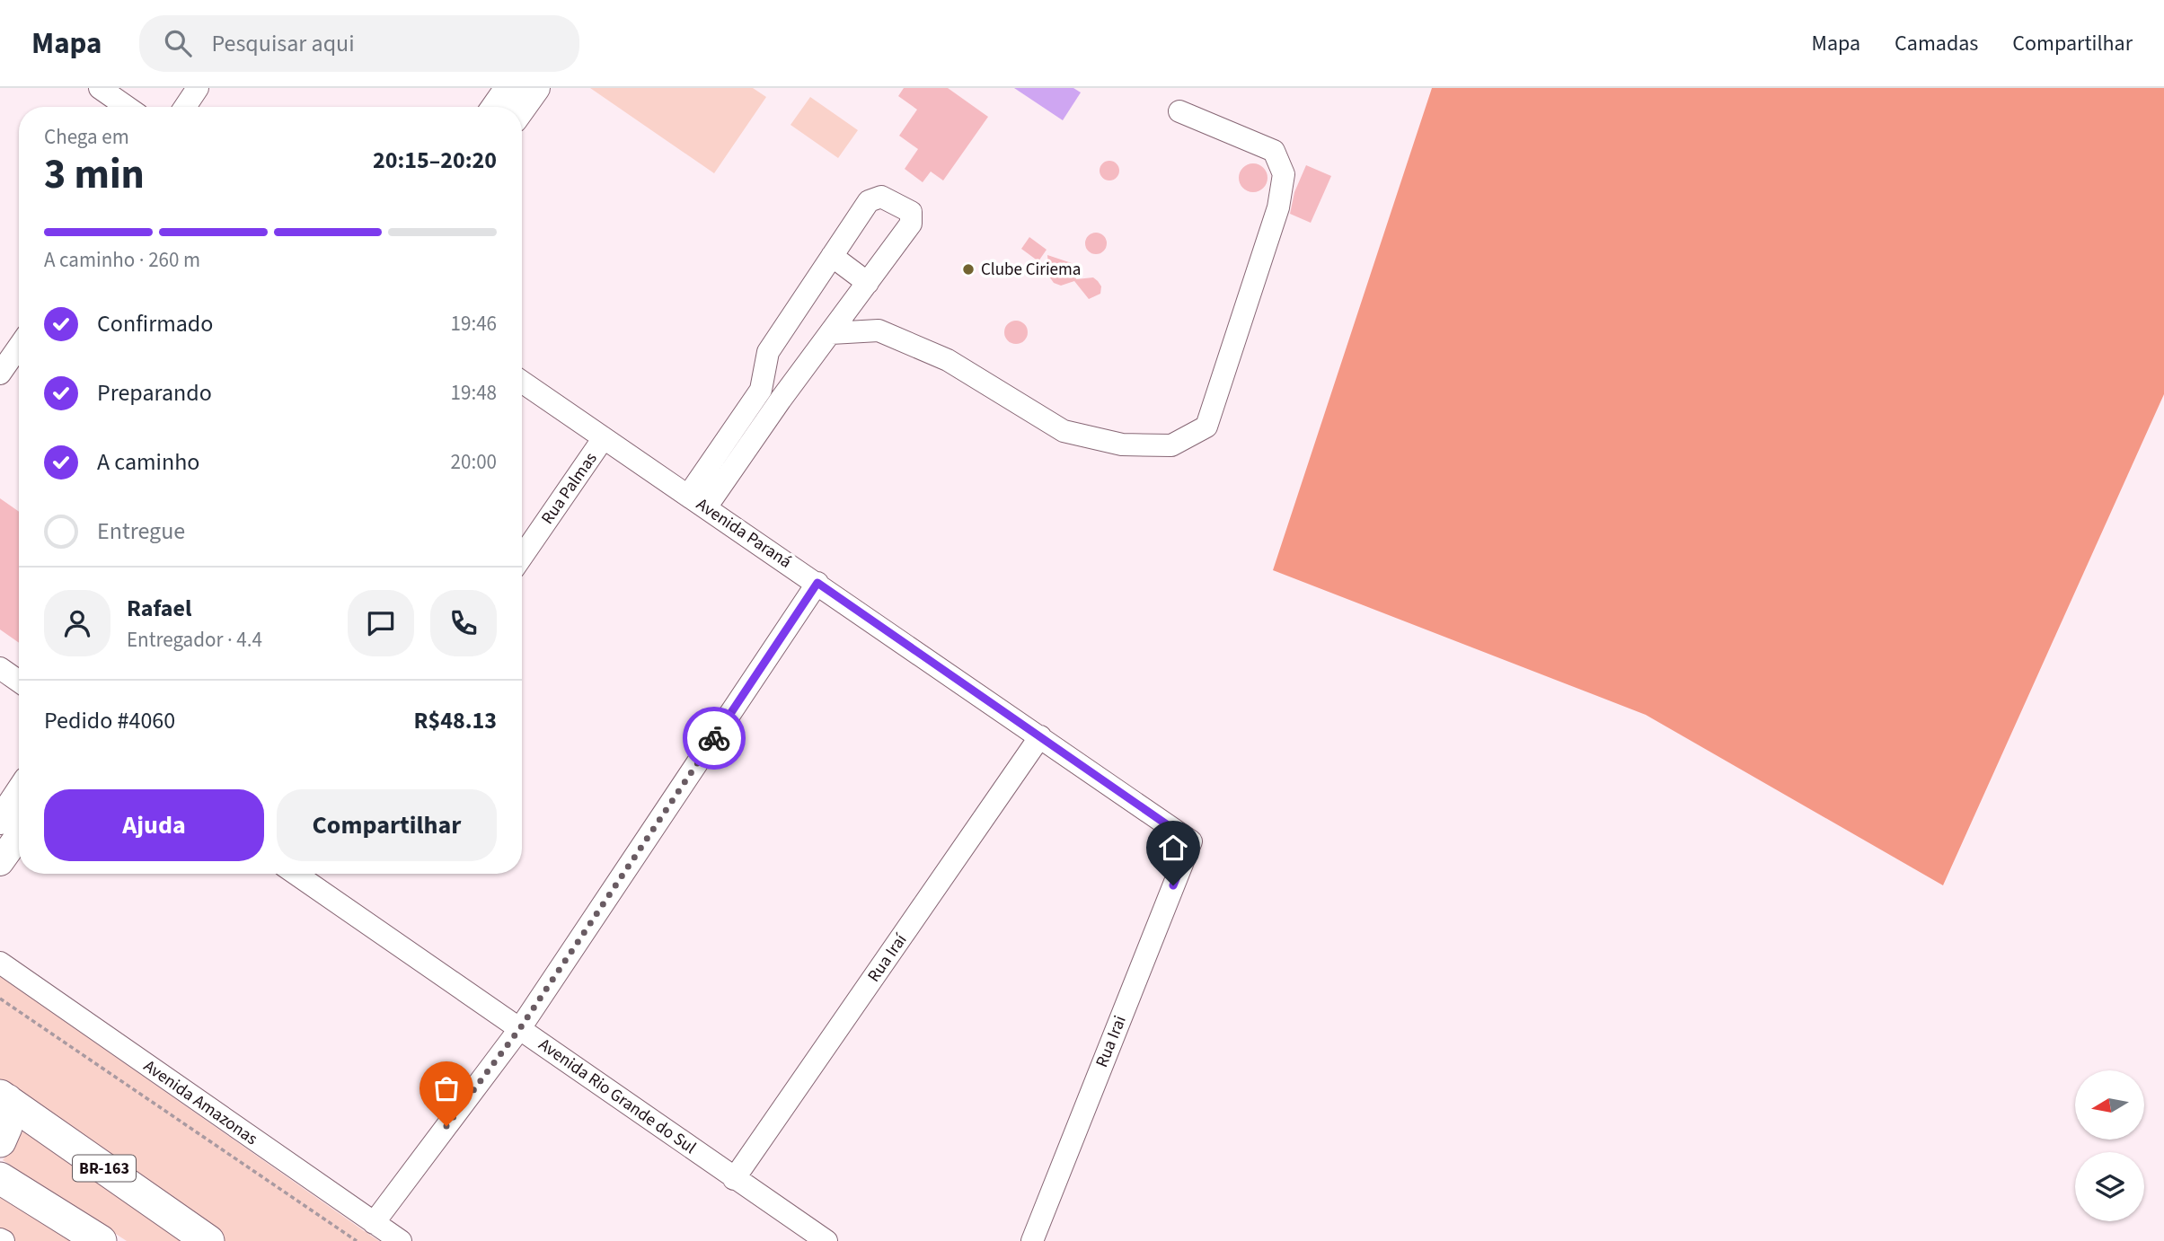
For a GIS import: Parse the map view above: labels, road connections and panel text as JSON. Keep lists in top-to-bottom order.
{
  "streets": {
    "highway": ["BR-163"],
    "street": [
      "Rua Palmas",
      "Avenida Paraná",
      "Rua Iraí",
      "Rua Irai",
      "Avenida Rio Grande do Sul",
      "Avenida Amazonas"
    ]
  },
  "crossings": [
    ["Rua Palmas", "Avenida Paraná"],
    ["Avenida Paraná", "Rua Iraí"],
    ["Avenida Paraná", "Rua Irai"],
    ["Rua Iraí", "Avenida Rio Grande do Sul"]
  ],
  "places": ["Clube Ciriema"],
  "north": "left",
  "page": {
    "header": "Mapa",
    "search": "Pesquisar aqui",
    "nav": ["Mapa", "Camadas", "Compartilhar"],
    "heading": ["3 min", "Chega em", "20:15–20:20"],
    "panel": [
      "Rafael",
      "Entregador · 4.4",
      "Pedido #4060",
      "R$48.13"
    ],
    "bar": "A caminho · 260 m",
    "list": [
      ["Confirmado", "19:46"],
      ["Preparando", "19:48"],
      ["A caminho", "20:00"],
      "Entregue"
    ],
    "buttons": ["Ajuda", "Compartilhar"]
  }
}
